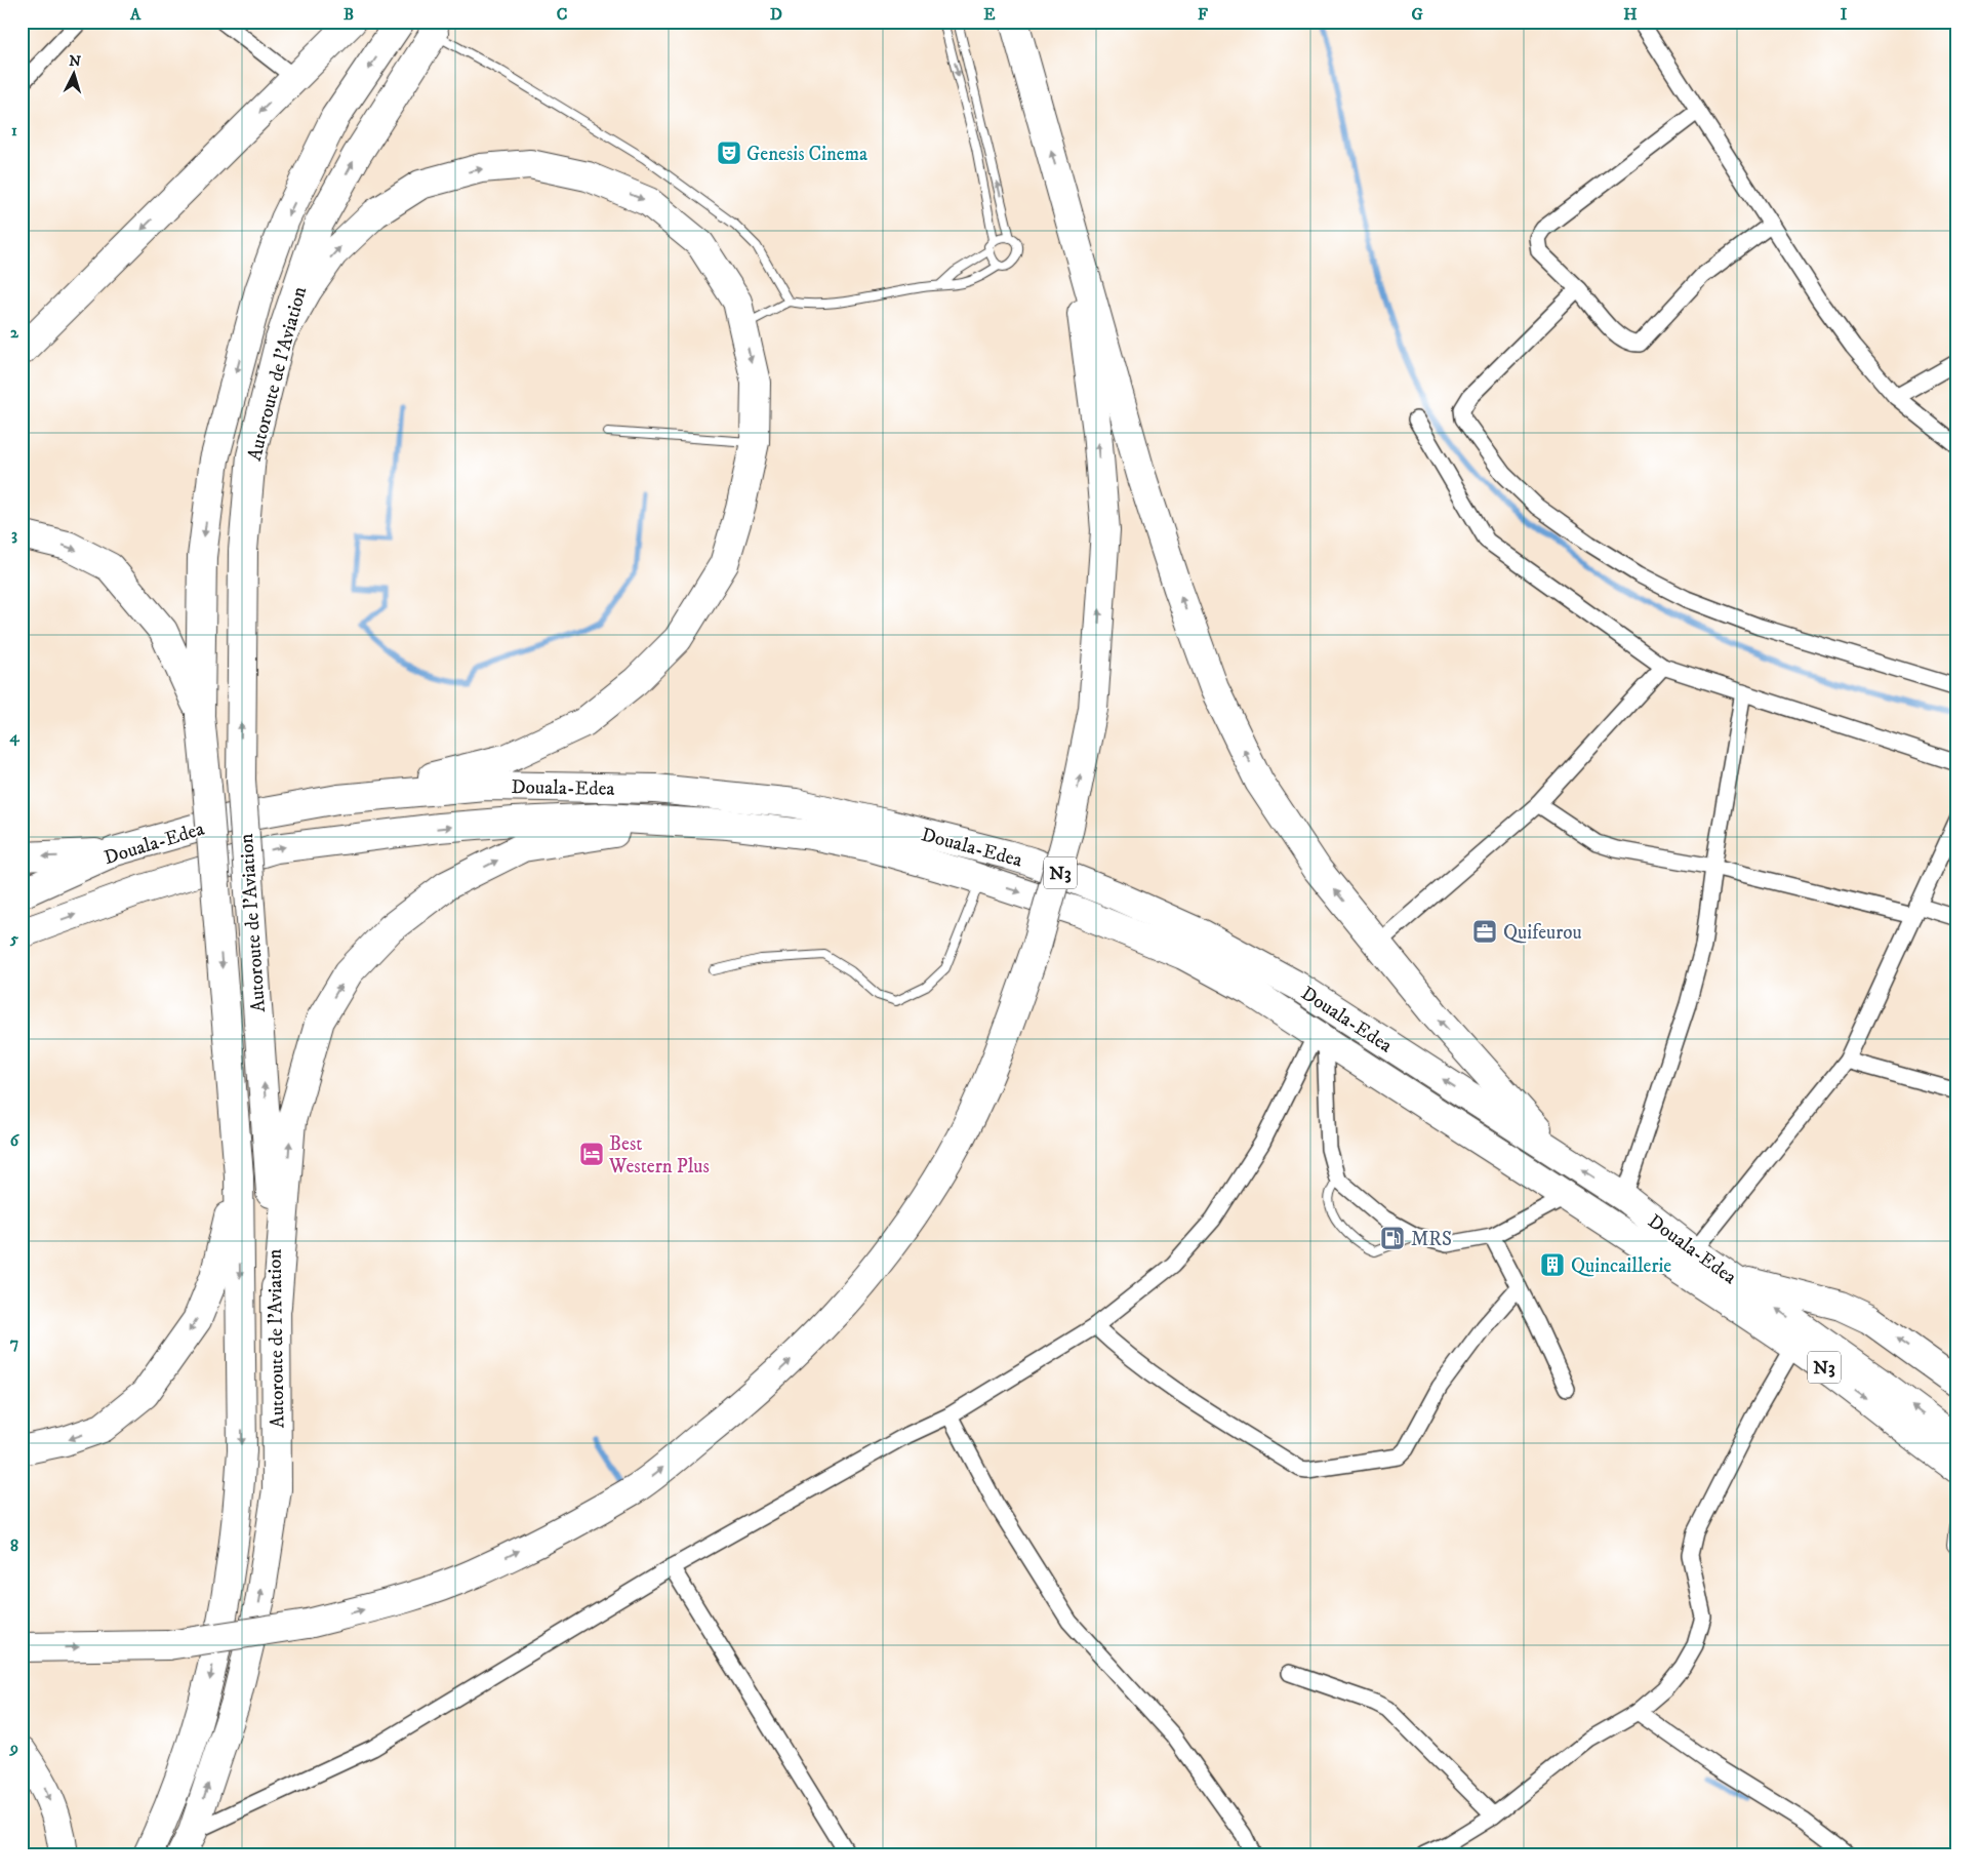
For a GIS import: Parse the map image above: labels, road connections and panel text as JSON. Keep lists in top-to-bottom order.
{
  "streets": {
    "highway": ["Autoroute de l'Aviation", "Douala-Edea", "N3"]
  },
  "places": {
    "theatre": ["Genesis Cinema"],
    "office": ["Quifeurou"],
    "hotel": ["Best Western Plus"],
    "fuel station": ["MRS"],
    "building": ["Quincaillerie"]
  },
  "north": "top",
  "grid": {
    "columns": [
      "A",
      "B",
      "C",
      "D",
      "E",
      "F",
      "G",
      "H",
      "I"
    ],
    "rows": [
      "1",
      "2",
      "3",
      "4",
      "5",
      "6",
      "7",
      "8",
      "9"
    ]
  }
}
